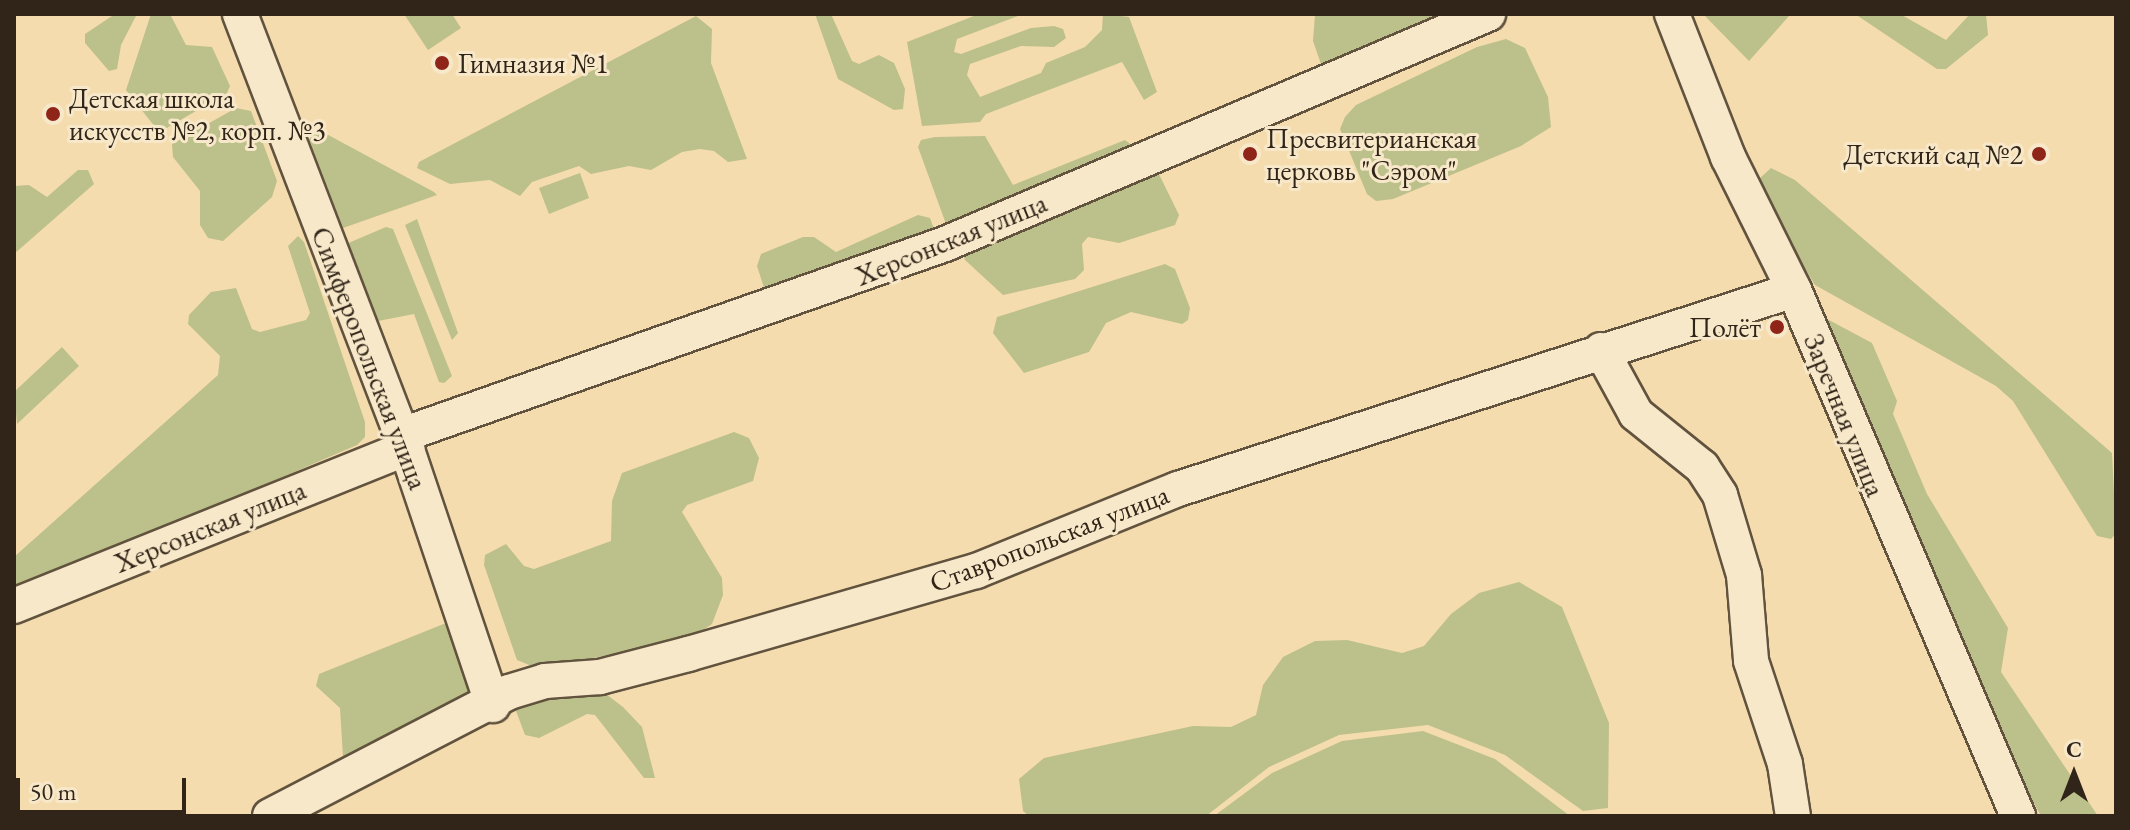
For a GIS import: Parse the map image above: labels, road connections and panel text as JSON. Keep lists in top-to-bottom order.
{
  "streets": {
    "street": [
      "Херсонская улица",
      "Симферопольская улица",
      "Заречная улица",
      "Ставропольская улица"
    ]
  },
  "crossings": [
    ["Херсонская улица", "Симферопольская улица"],
    ["Симферопольская улица", "Ставропольская улица"],
    ["Заречная улица", "Ставропольская улица"]
  ],
  "places": [
    "Гимназия №1",
    "Детская школа искусств №2, корп. №3",
    "Пресвитерианская церковь \"Сэром\"",
    "Детский сад №2",
    "Полёт"
  ],
  "scale_bar": "50 m",
  "north": "top"
}
